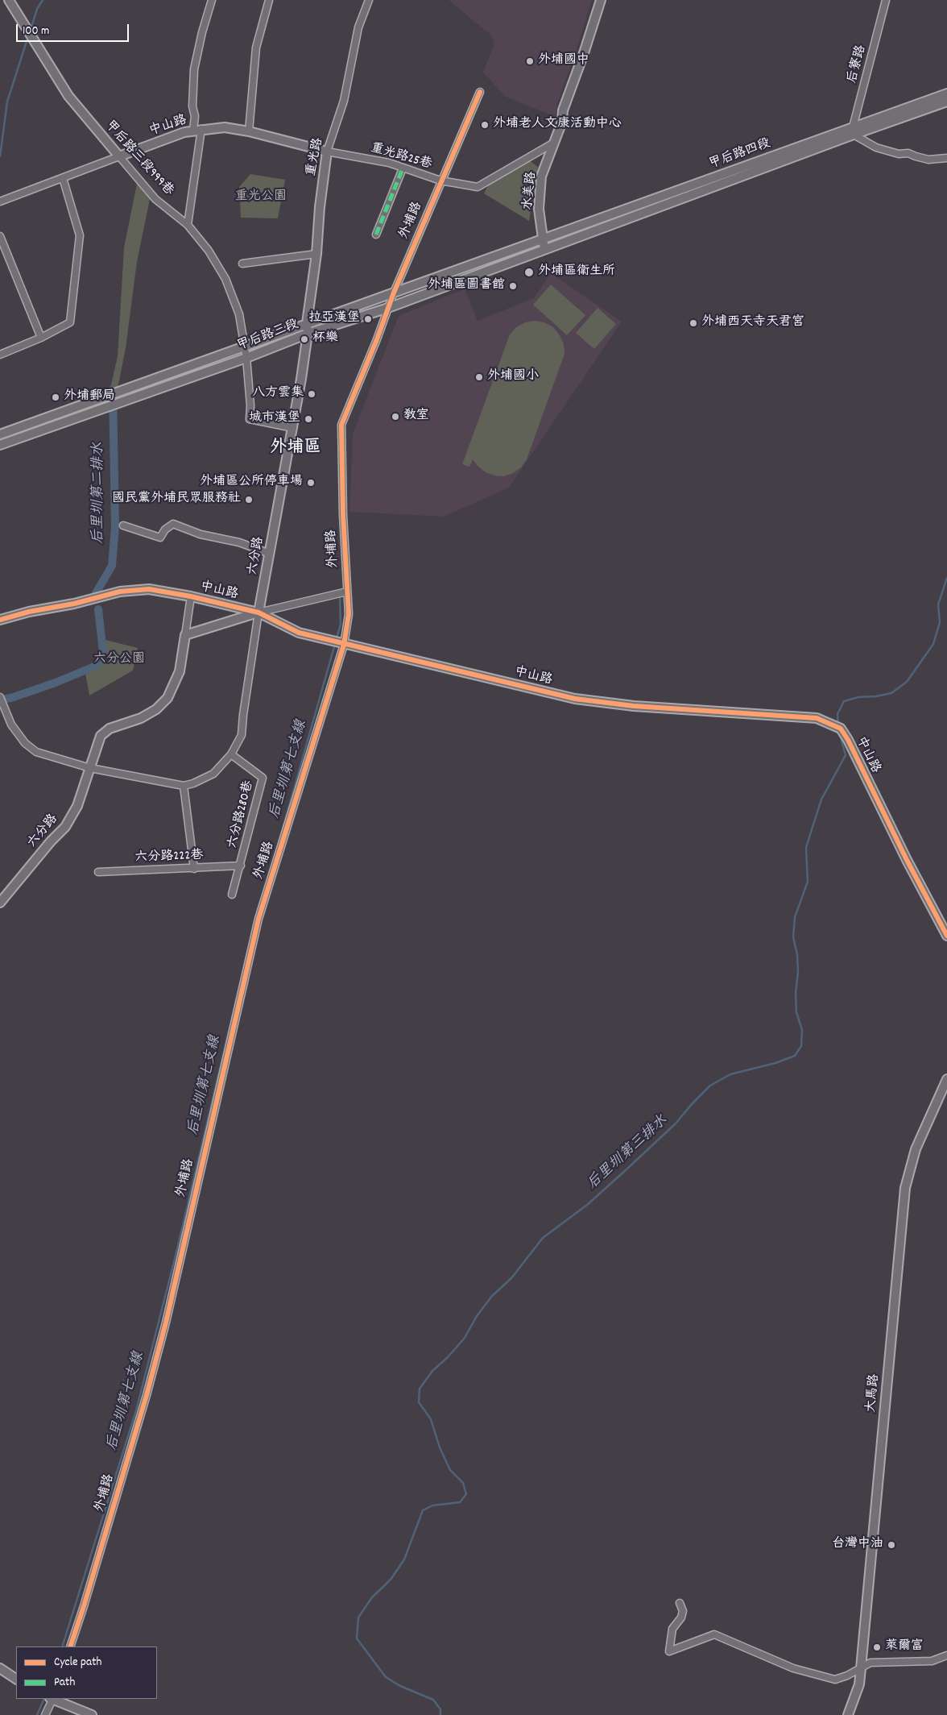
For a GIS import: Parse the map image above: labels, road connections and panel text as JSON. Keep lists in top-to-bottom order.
{
  "streets": {
    "street": [
      "后寮路",
      "中山路",
      "甲后路四段",
      "重光路",
      "重光路25巷",
      "甲后路三段999巷",
      "水美路",
      "外埔路",
      "甲后路三段",
      "六分路",
      "六分路280巷",
      "六分路222巷",
      "大馬路"
    ]
  },
  "crossings": [
    ["后寮路", "甲后路四段"],
    ["中山路", "重光路"],
    ["中山路", "重光路25巷"],
    ["中山路", "甲后路三段999巷"],
    ["中山路", "外埔路"],
    ["中山路", "六分路"],
    ["甲后路四段", "水美路"],
    ["甲后路四段", "甲后路三段"],
    ["重光路", "重光路25巷"],
    ["重光路", "甲后路三段"],
    ["重光路", "六分路"],
    ["重光路25巷", "水美路"],
    ["重光路25巷", "外埔路"],
    ["甲后路三段999巷", "甲后路三段"],
    ["甲后路三段999巷", "六分路"],
    ["水美路", "甲后路三段"],
    ["外埔路", "甲后路三段"],
    ["甲后路三段", "六分路"],
    ["六分路280巷", "六分路222巷"]
  ],
  "districts": ["外埔區"],
  "water": ["后里圳第二排水", "后里圳第七支線", "后里圳第三排水"],
  "parks": ["重光公園", "六分公園"],
  "places": [
    "外埔國中",
    "外埔老人文康活動中心",
    "外埔區衛生所",
    "外埔區圖書館",
    "拉亞漢堡",
    "外埔西天寺天君宮",
    "杯樂",
    "外埔國小",
    "八方雲集",
    "外埔郵局",
    "教室",
    "城市漢堡",
    "外埔區公所停車場",
    "國民黨外埔民眾服務社",
    "台灣中油",
    "萊爾富"
  ],
  "legend": ["Cycle path", "Path"],
  "scale_bar": "100 m"
}
